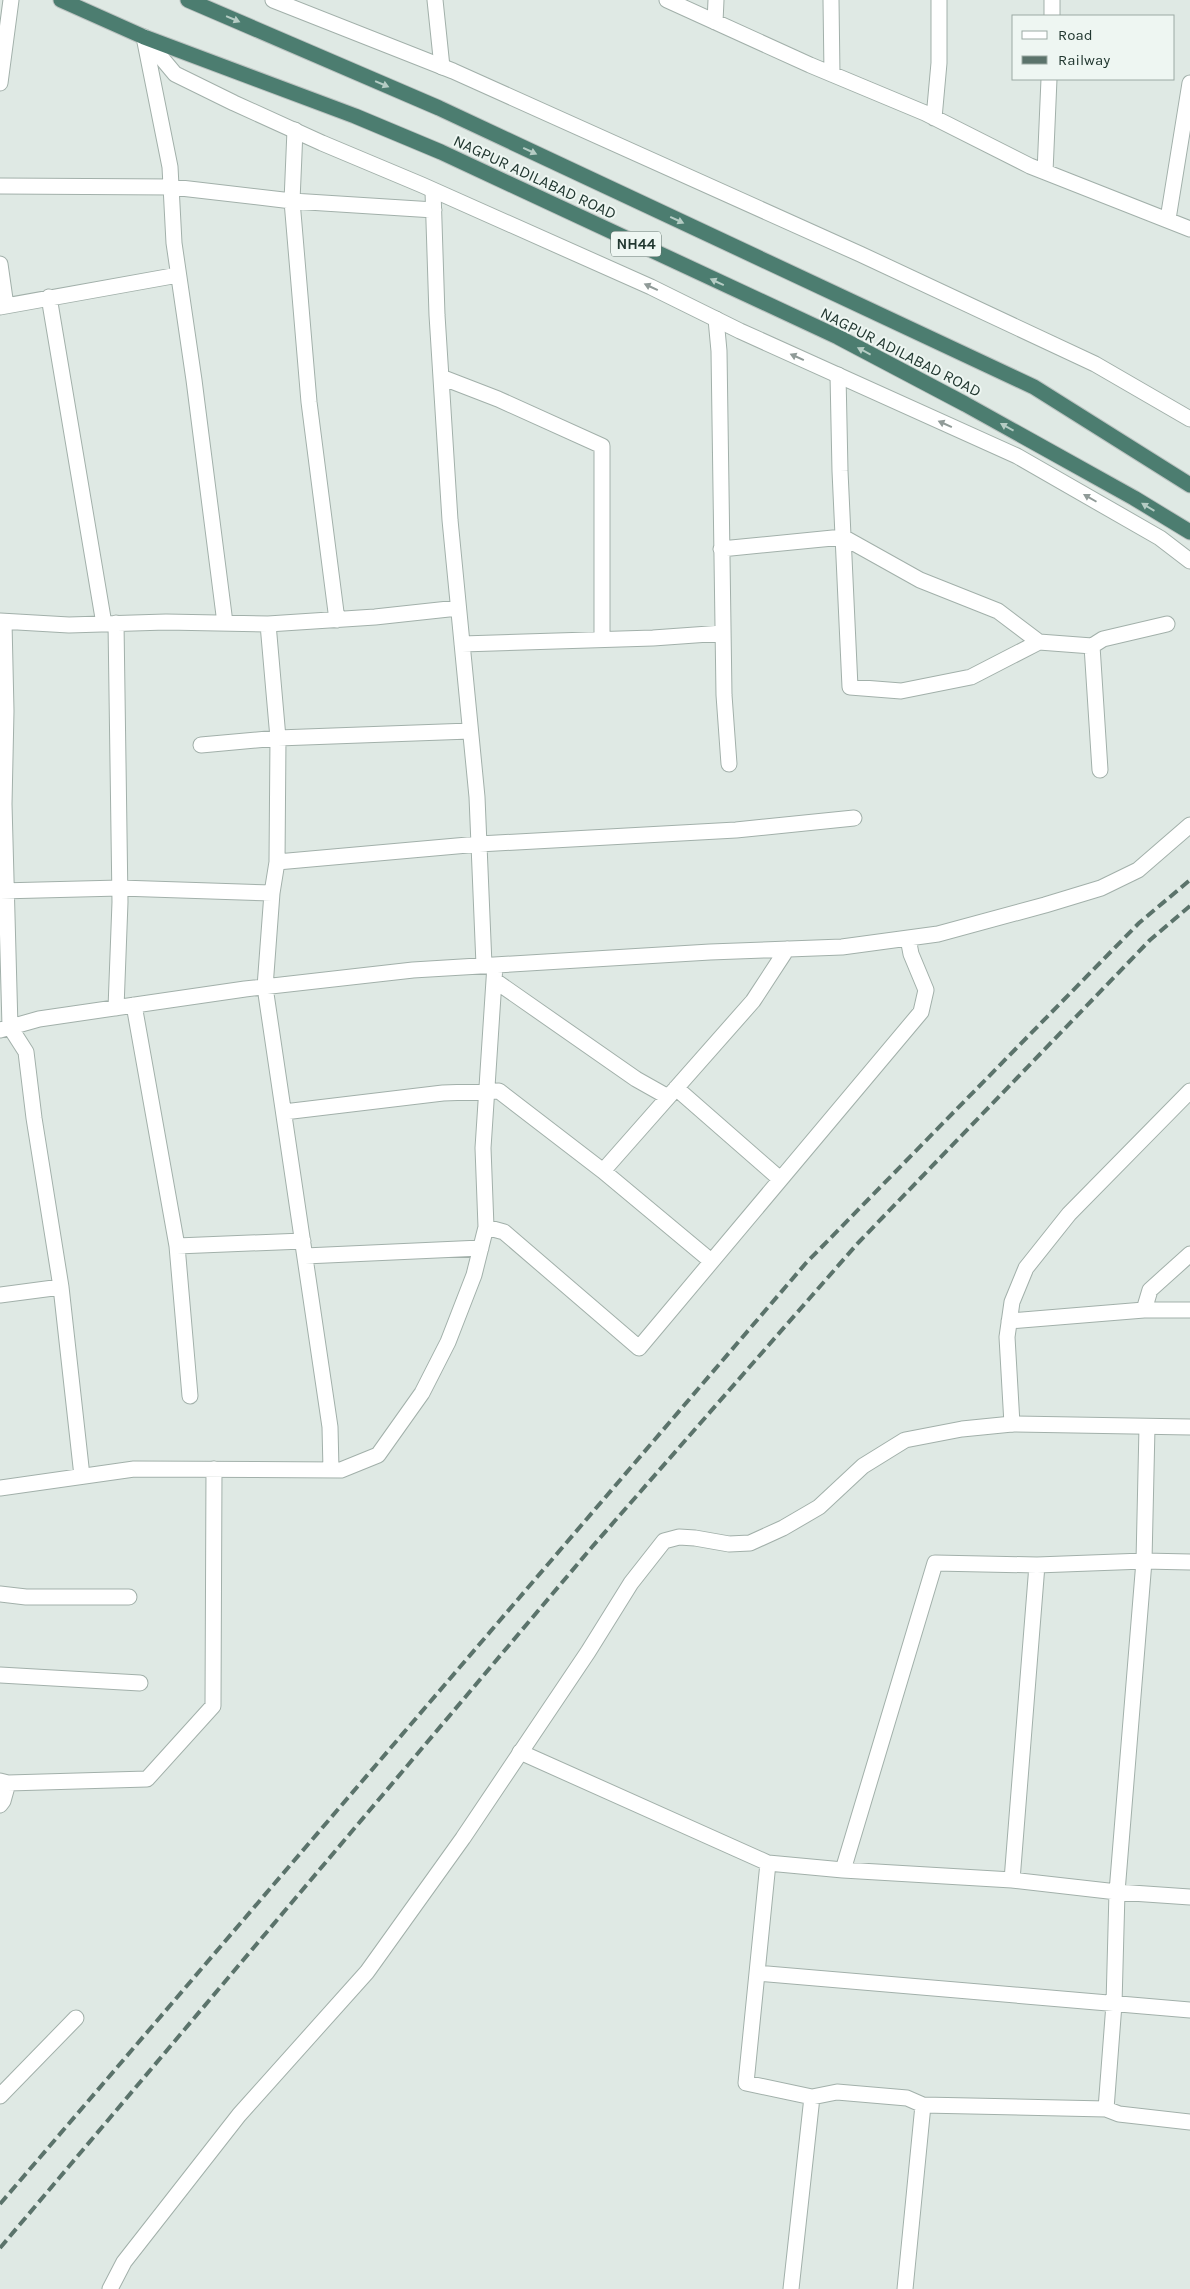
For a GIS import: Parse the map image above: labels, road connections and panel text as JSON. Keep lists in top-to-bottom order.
{
  "streets": {
    "highway": ["NAGPUR ADILABAD ROAD", "NH44"]
  },
  "legend": ["Road", "Railway"]
}
